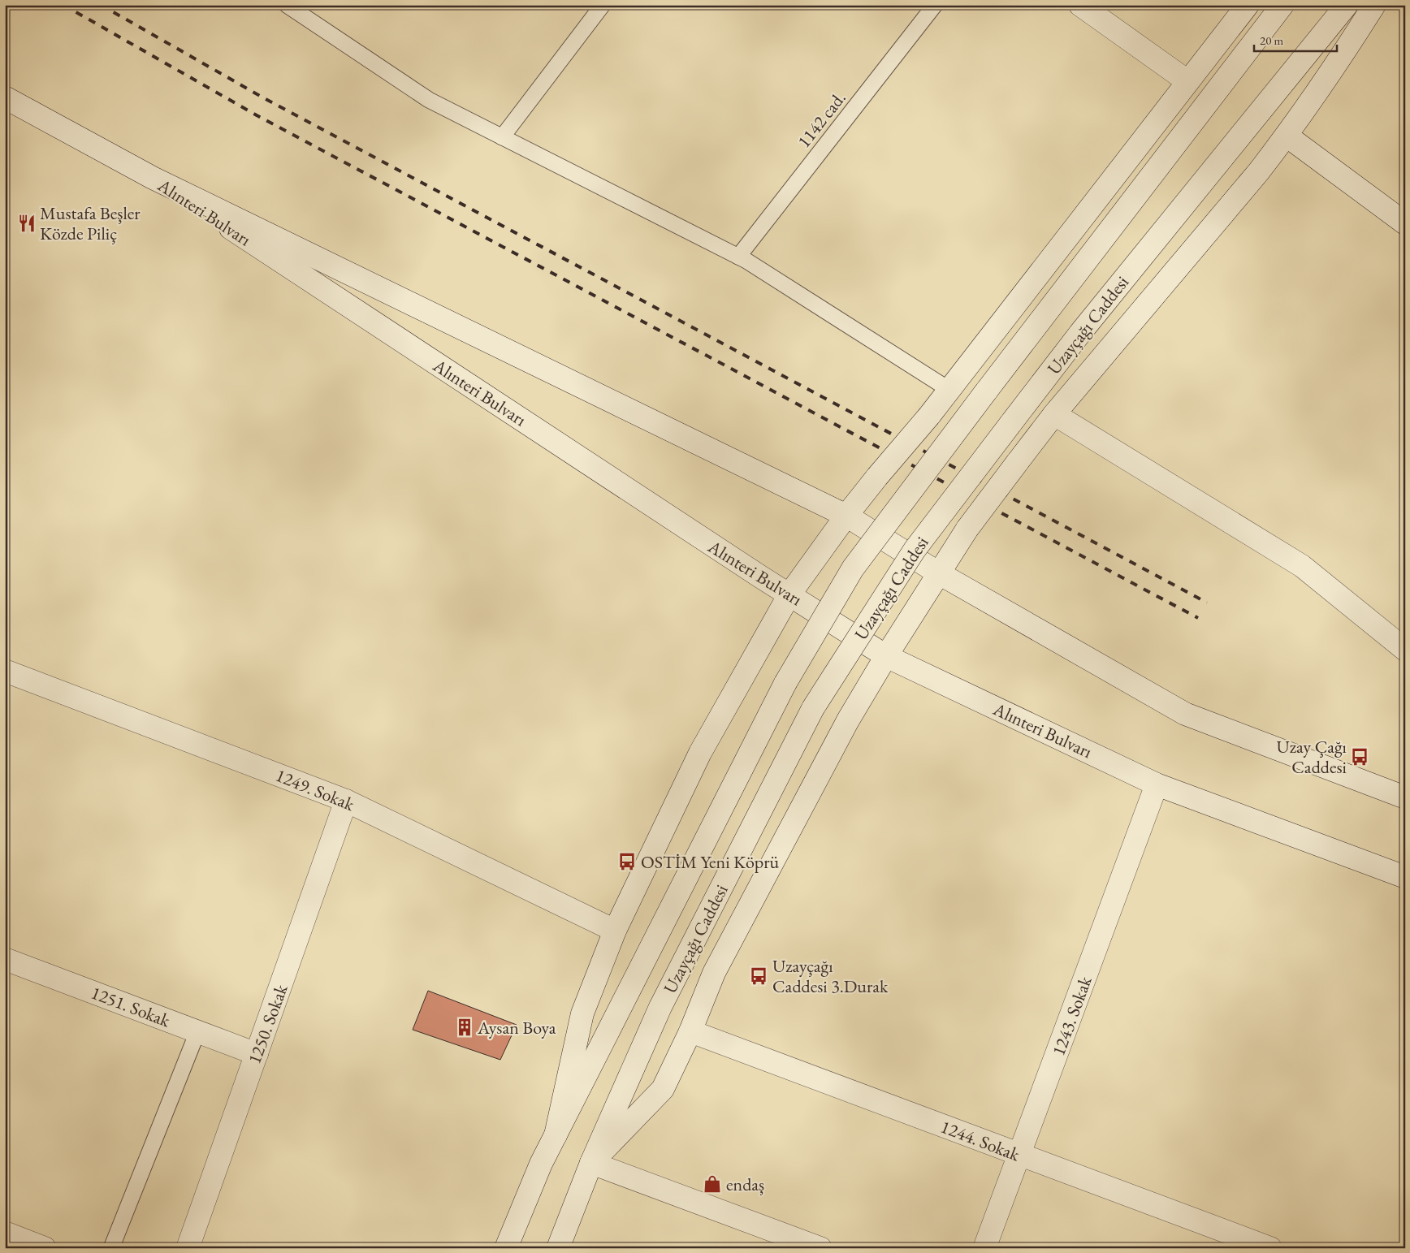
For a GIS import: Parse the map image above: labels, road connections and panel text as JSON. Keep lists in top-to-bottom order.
{
  "streets": {
    "main road": [
      "Alınteri Bulvarı",
      "Uzayçağı Caddesi",
      "1249. Sokak",
      "1251. Sokak",
      "1243. Sokak",
      "1250. Sokak",
      "1244. Sokak"
    ],
    "lane": ["1142 cad."]
  },
  "crossings": [
    ["Alınteri Bulvarı", "1243. Sokak"],
    ["1249. Sokak", "1250. Sokak"],
    ["1251. Sokak", "1250. Sokak"],
    ["1243. Sokak", "1244. Sokak"]
  ],
  "places": {
    "restaurant": ["Mustafa Beşler Közde Piliç"],
    "bus stop": ["Uzay Çağı Caddesi", "OSTİM Yeni Köprü", "Uzayçağı Caddesi 3.Durak"],
    "building": ["Aysan Boya"],
    "shop": ["endaş"]
  },
  "scale_bar": "20 m"
}
